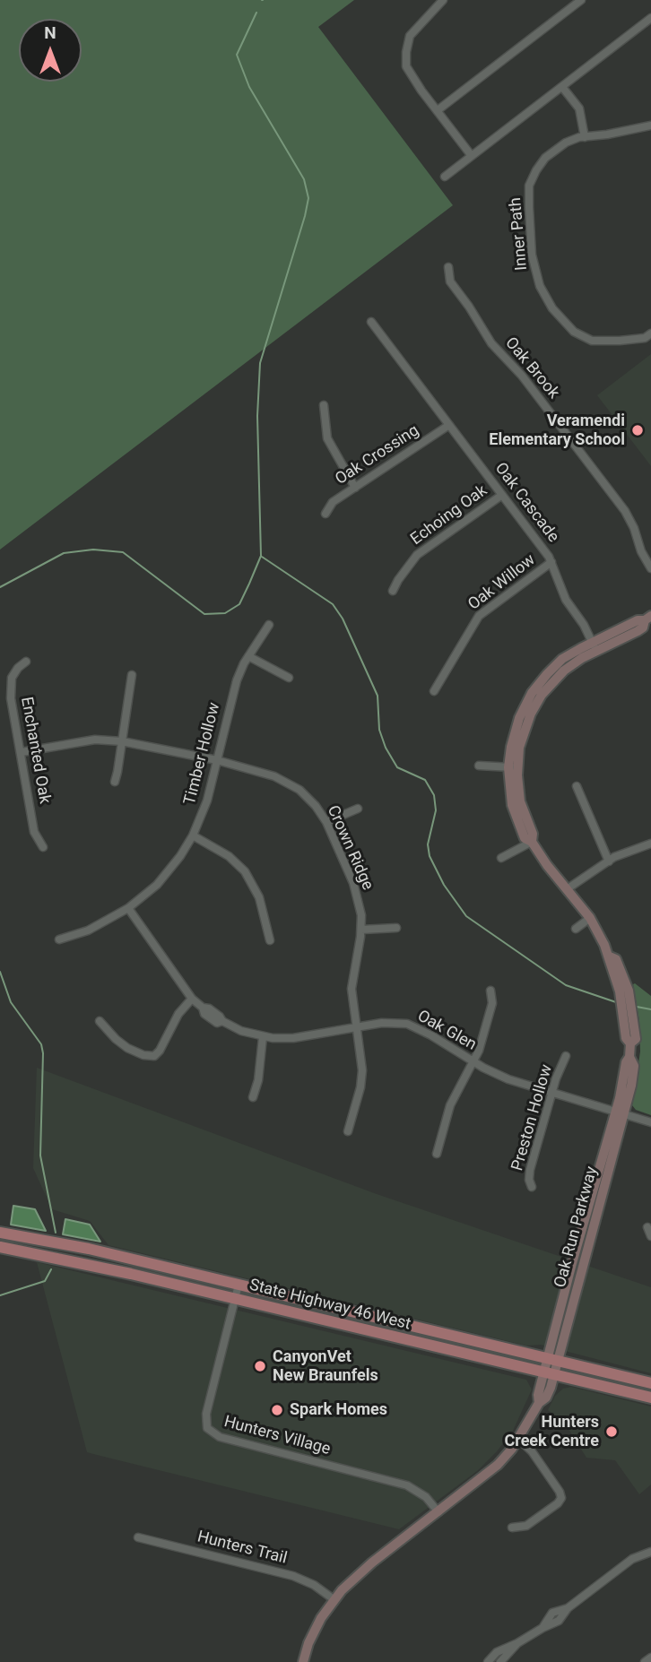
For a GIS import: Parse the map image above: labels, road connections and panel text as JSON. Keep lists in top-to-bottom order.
{
  "streets": {
    "main road": ["State Highway 46 West"],
    "street": [
      "Inner Path",
      "Oak Brook",
      "Oak Crossing",
      "Oak Cascade",
      "Echoing Oak",
      "Oak Willow",
      "Enchanted Oak",
      "Timber Hollow",
      "Crown Ridge",
      "Oak Glen",
      "Preston Hollow",
      "Oak Run Parkway",
      "Hunters Village",
      "Hunters Trail"
    ]
  },
  "crossings": [
    ["Oak Crossing", "Oak Cascade"],
    ["Oak Cascade", "Echoing Oak"],
    ["Oak Cascade", "Oak Willow"],
    ["Oak Cascade", "Oak Run Parkway"],
    ["Enchanted Oak", "Crown Ridge"],
    ["Timber Hollow", "Crown Ridge"],
    ["Timber Hollow", "Oak Glen"],
    ["Crown Ridge", "Oak Glen"],
    ["Oak Glen", "Preston Hollow"],
    ["Oak Glen", "Oak Run Parkway"],
    ["Oak Run Parkway", "State Highway 46 West"],
    ["Oak Run Parkway", "Hunters Village"],
    ["Oak Run Parkway", "Hunters Trail"],
    ["State Highway 46 West", "Hunters Village"]
  ],
  "places": [
    "Veramendi Elementary School",
    "CanyonVet New Braunfels",
    "Spark Homes",
    "Hunters Creek Centre"
  ],
  "north": "top"
}
